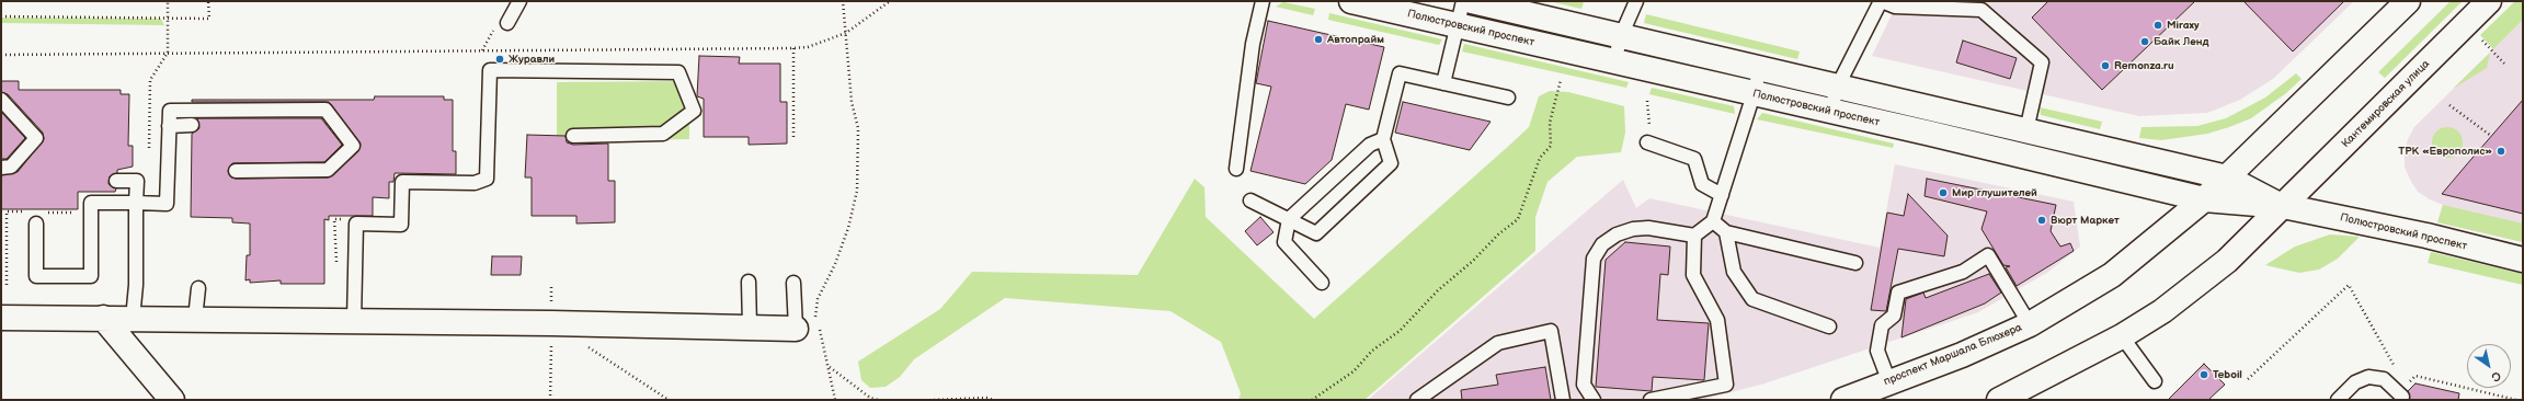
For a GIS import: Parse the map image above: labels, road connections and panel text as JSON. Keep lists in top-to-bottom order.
{
  "streets": {
    "main road": ["Полюстровский проспект", "Кантемировская улица", "проспект Маршала Блюхера"]
  },
  "crossings": [
    ["Полюстровский проспект", "Кантемировская улица"],
    ["Полюстровский проспект", "проспект Маршала Блюхера"]
  ],
  "places": [
    "Miraxy",
    "Автопрайм",
    "Байк Ленд",
    "Журавли",
    "Remonza.ru",
    "ТРК «Европолис»",
    "Мир глушителей",
    "Вюрт Маркет",
    "Teboil"
  ],
  "north": "bottom right"
}
